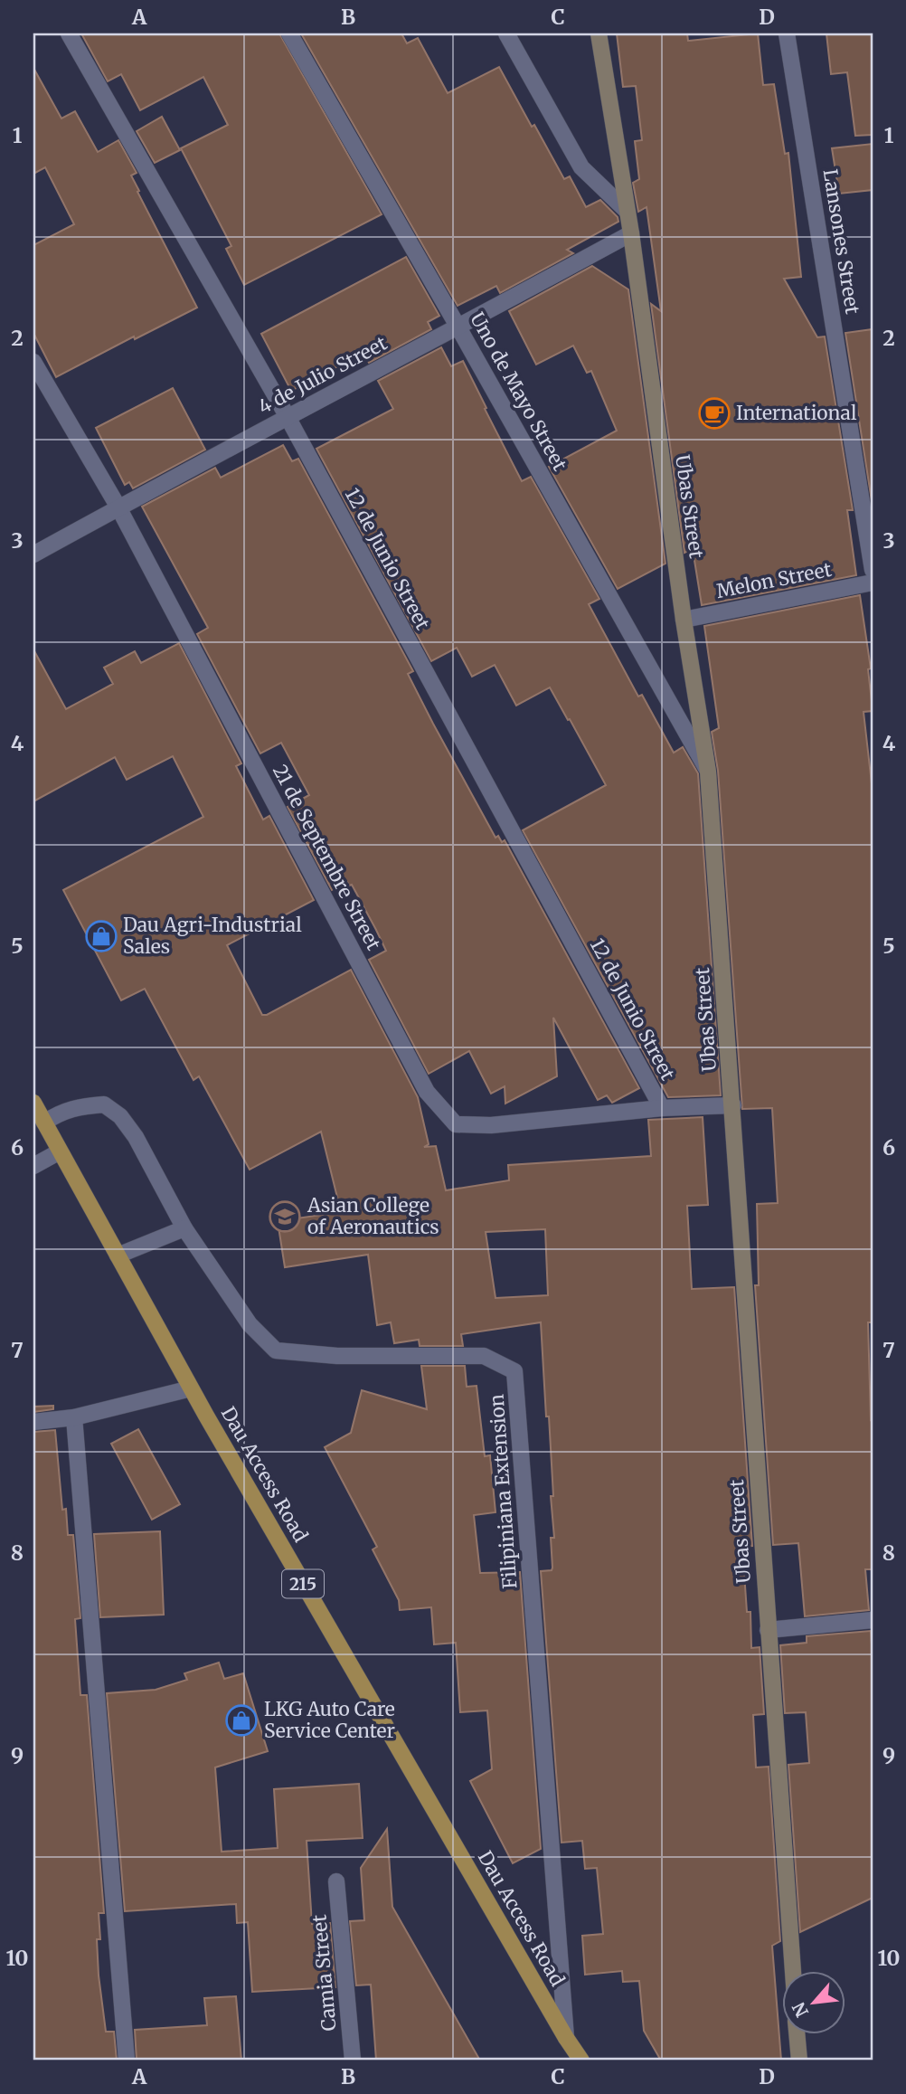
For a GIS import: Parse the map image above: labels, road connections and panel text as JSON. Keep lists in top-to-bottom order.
{
  "streets": {
    "main road": ["Dau Access Road", "215"],
    "street": [
      "Lansones Street",
      "4 de Julio Street",
      "Uno de Mayo Street",
      "Ubas Street",
      "12 de Junio Street",
      "Melon Street",
      "21 de Septembre Street",
      "Filipiniana Extension",
      "Camia Street"
    ]
  },
  "crossings": [
    ["4 de Julio Street", "Uno de Mayo Street"],
    ["4 de Julio Street", "Ubas Street"],
    ["4 de Julio Street", "12 de Junio Street"],
    ["4 de Julio Street", "21 de Septembre Street"],
    ["Uno de Mayo Street", "Ubas Street"],
    ["Ubas Street", "Melon Street"],
    ["Ubas Street", "21 de Septembre Street"],
    ["12 de Junio Street", "21 de Septembre Street"],
    ["Dau Access Road", "Filipiniana Extension"]
  ],
  "places": {
    "cafe": ["International"],
    "shop": ["Dau Agri-Industrial Sales", "LKG Auto Care Service Center"],
    "school or university": ["Asian College of Aeronautics"]
  },
  "north": "bottom left",
  "grid": {
    "columns": [
      "A",
      "B",
      "C",
      "D"
    ],
    "rows": [
      "1",
      "2",
      "3",
      "4",
      "5",
      "6",
      "7",
      "8",
      "9",
      "10"
    ]
  }
}
